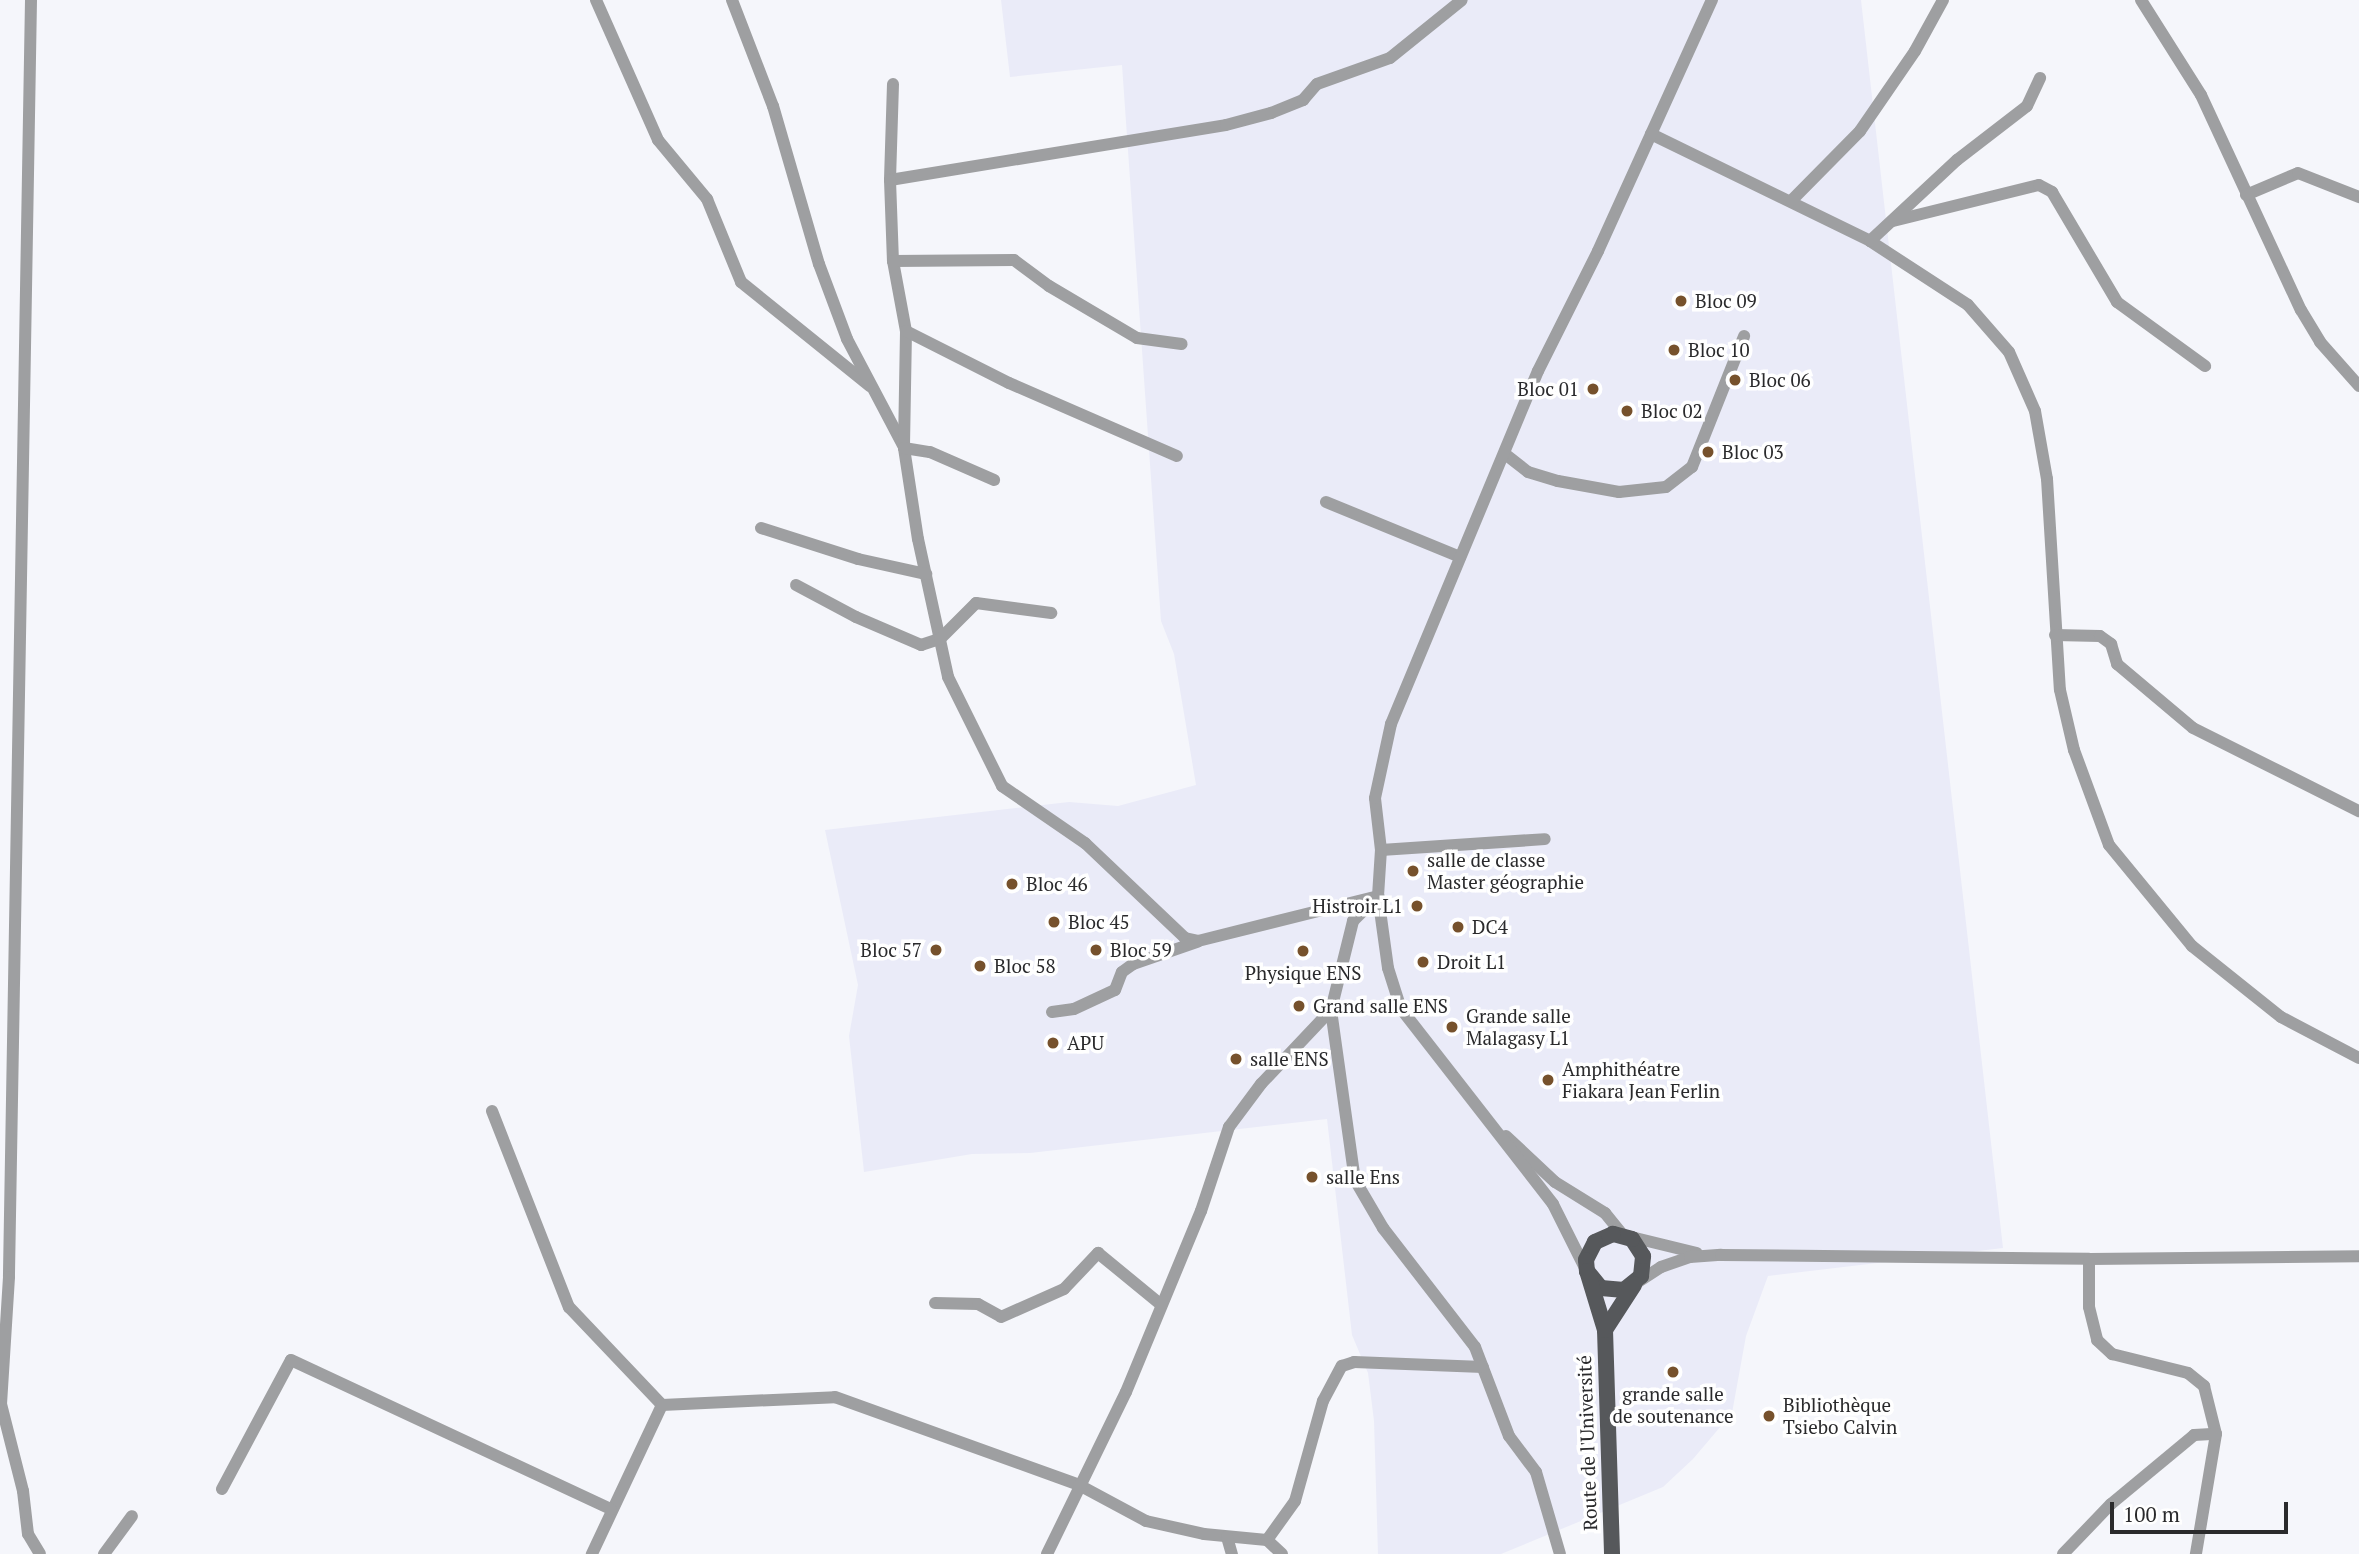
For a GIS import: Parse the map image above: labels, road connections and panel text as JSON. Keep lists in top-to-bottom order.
{
  "streets": {
    "main road": ["Route de l'Université"]
  },
  "places": [
    "Bloc 09",
    "Bloc 10",
    "Bloc 06",
    "Bloc 01",
    "Bloc 02",
    "Bloc 03",
    "salle de classe Master géographie",
    "Bloc 46",
    "Histroir L1",
    "Bloc 45",
    "DC4",
    "Bloc 57",
    "Bloc 59",
    "Physique ENS",
    "Droit L1",
    "Bloc 58",
    "Grand salle ENS",
    "Grande salle Malagasy L1",
    "APU",
    "salle ENS",
    "Amphithéatre Fiakara Jean Ferlin",
    "salle Ens",
    "grande salle de soutenance",
    "Bibliothèque Tsiebo Calvin"
  ],
  "scale_bar": "100 m"
}
